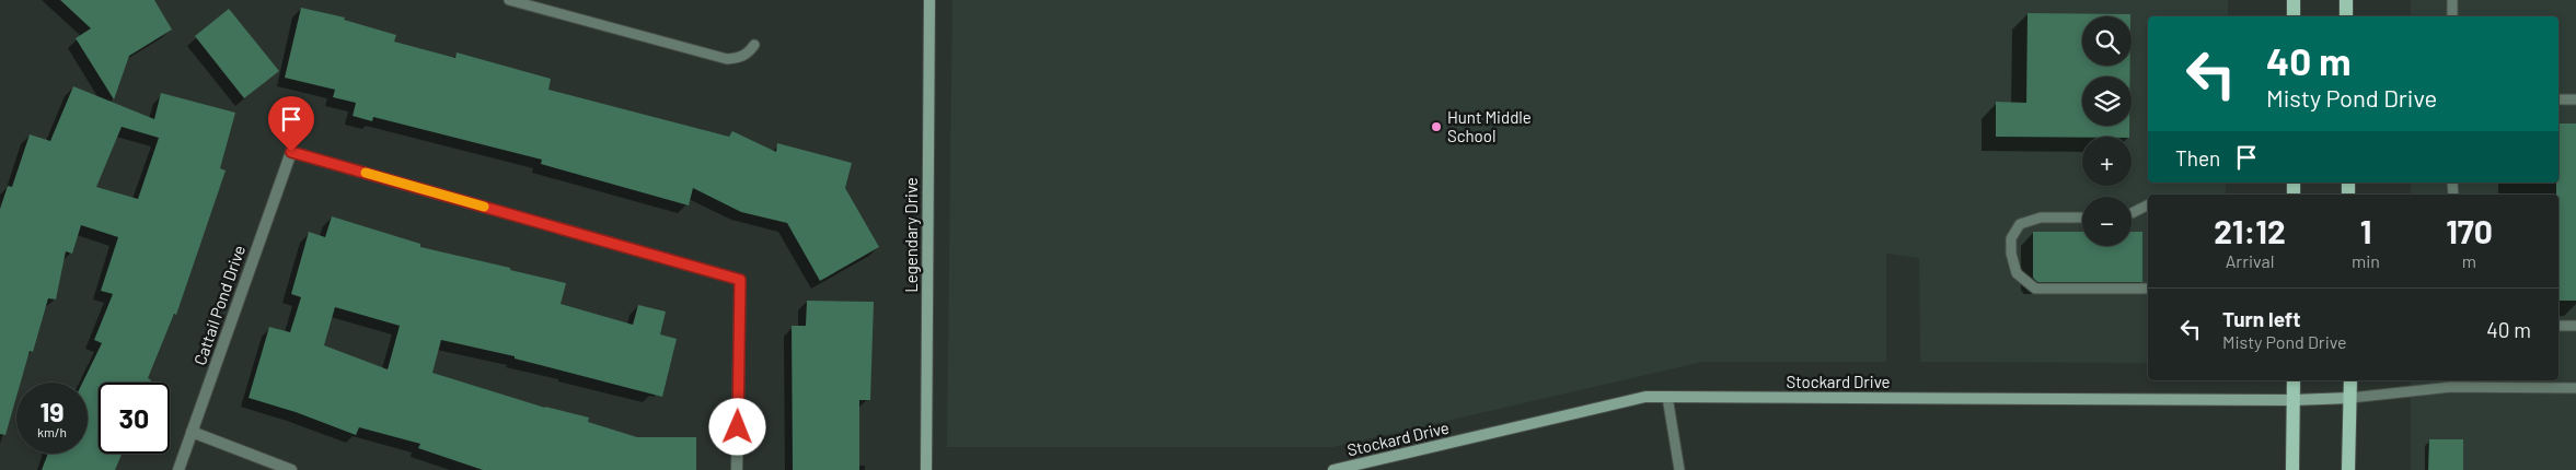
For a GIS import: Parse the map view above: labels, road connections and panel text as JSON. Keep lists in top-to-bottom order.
{
  "streets": {
    "street": ["Legendary Drive", "Cattail Pond Drive", "Stockard Drive"]
  },
  "places": ["Hunt Middle School"],
  "page": {
    "map_buttons": ["+", "−"],
    "turn": ["40 m", "Misty Pond Drive"],
    "then": "Then",
    "eta": [
      "21:12",
      "Arrival",
      "1",
      "min",
      "170",
      "m"
    ],
    "list": [
      {
        "name": "Turn left",
        "note": "Misty Pond Drive",
        "value": "40 m"
      }
    ],
    "speed": "19 km/h",
    "limit": "30"
  }
}
